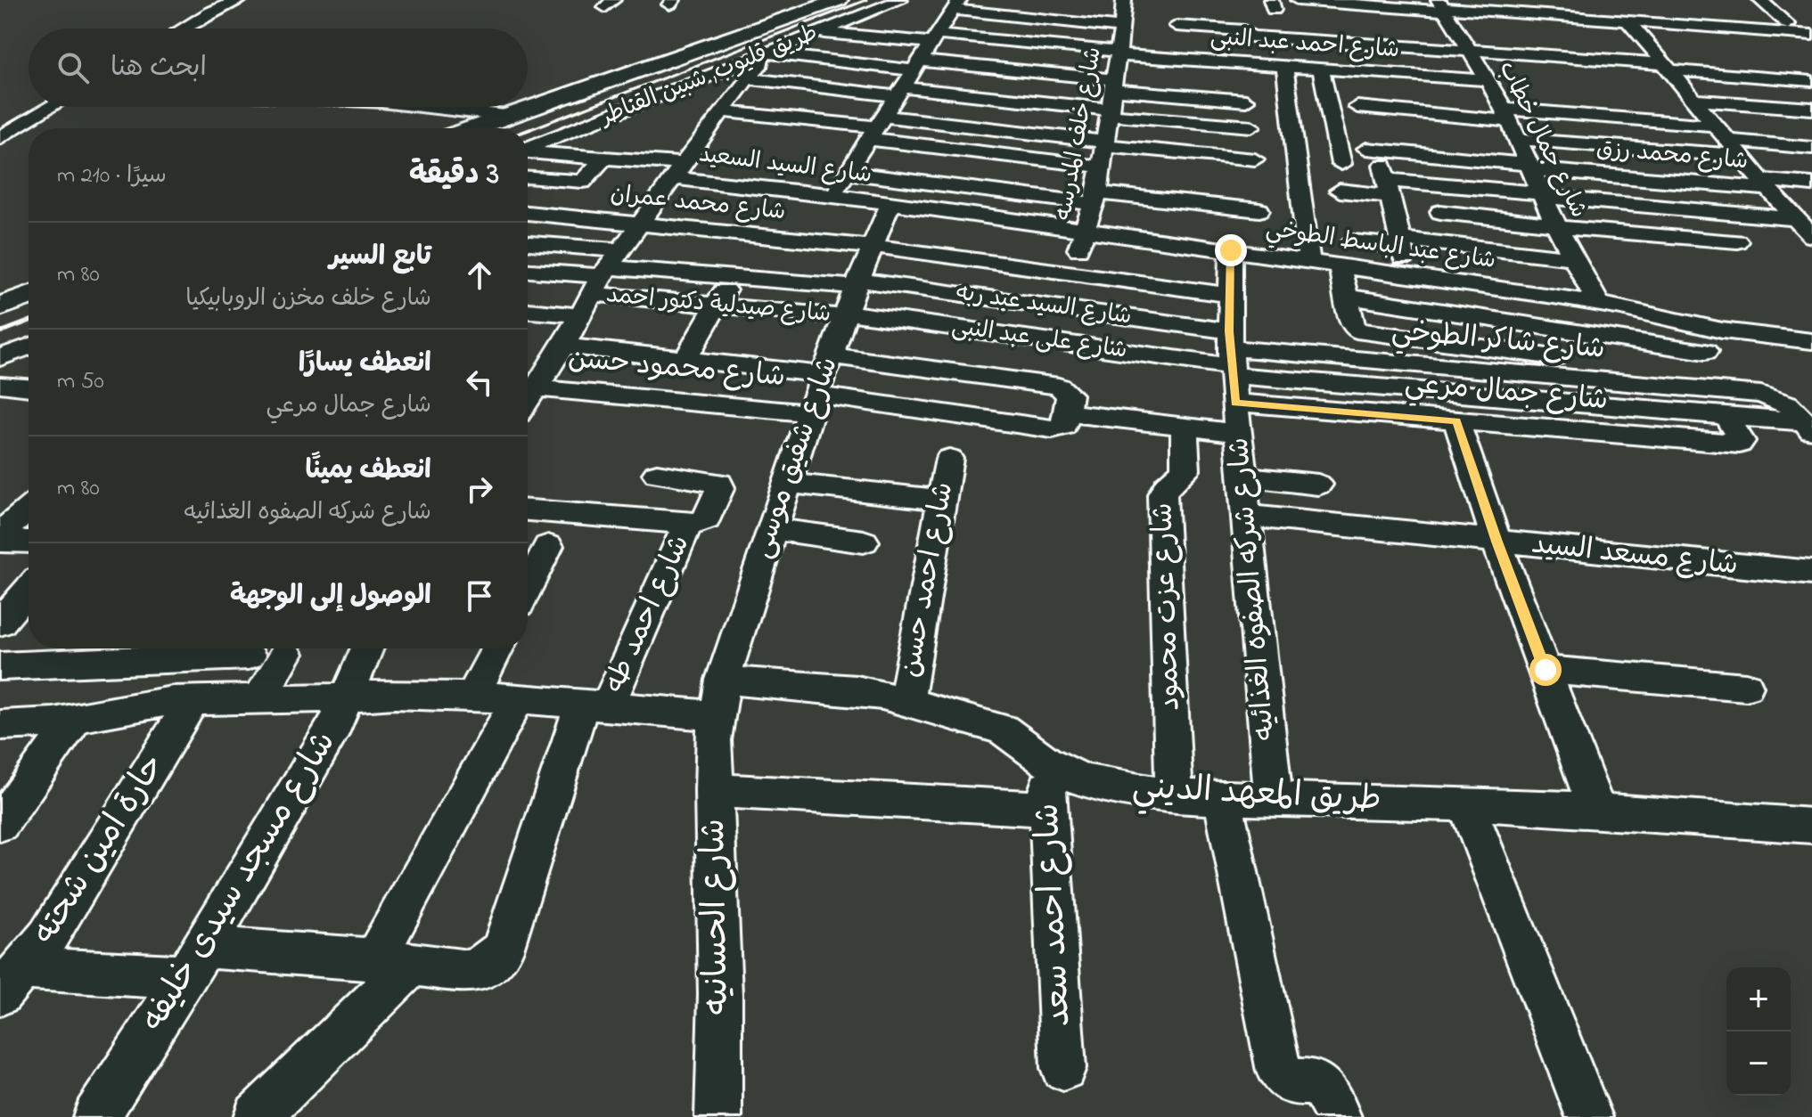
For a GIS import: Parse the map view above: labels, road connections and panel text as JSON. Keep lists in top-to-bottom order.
{
  "streets": {
    "main road": ["طريق قليوب, شبين القناطر"],
    "street": [
      "شارع احمد عبد النبى",
      "شارع خلف المدرسه",
      "شارع جمال خطاب",
      "شارع محمد رزق",
      "شارع السيد السعيد",
      "شارع محمد عمران",
      "شارع عبد الباسط الطوخي",
      "شارع صيدلية دكتور احمد",
      "شارع السيد عبد ربه",
      "شارع على عبد النبى",
      "شارع محمود حسن",
      "شارع جمال مرعي",
      "شارع شفيق موسى",
      "شارع مسعد السيد",
      "شارع احمد حسن",
      "شارع شركه الصفوه الغذائيه",
      "شارع عزت محمود",
      "شارع احمد طه",
      "طريق المعهد الديني",
      "حارة امين شحته",
      "شارع مسجد سيدى خليفه",
      "شارع احمد سعد",
      "شارع الحسانيه"
    ]
  },
  "crossings": [
    ["شارع احمد عبد النبى", "شارع خلف المدرسه"],
    ["شارع احمد عبد النبى", "شارع جمال خطاب"],
    ["شارع خلف المدرسه", "شارع محمد عمران"],
    ["شارع خلف المدرسه", "شارع عبد الباسط الطوخي"],
    ["شارع جمال خطاب", "شارع محمد رزق"],
    ["شارع جمال خطاب", "شارع عبد الباسط الطوخي"],
    ["شارع السيد السعيد", "شارع عبد الباسط الطوخي"],
    ["شارع السيد السعيد", "شارع شفيق موسى"],
    ["شارع محمد عمران", "شارع شفيق موسى"],
    ["شارع محمد عمران", "شارع شركه الصفوه الغذائيه"],
    ["شارع عبد الباسط الطوخي", "شارع شفيق موسى"],
    ["شارع عبد الباسط الطوخي", "شارع شركه الصفوه الغذائيه"],
    ["شارع صيدلية دكتور احمد", "شارع السيد عبد ربه"],
    ["شارع صيدلية دكتور احمد", "شارع على عبد النبى"],
    ["شارع صيدلية دكتور احمد", "شارع شفيق موسى"],
    ["شارع السيد عبد ربه", "شارع على عبد النبى"],
    ["شارع السيد عبد ربه", "شارع جمال مرعي"],
    ["شارع السيد عبد ربه", "شارع شفيق موسى"],
    ["شارع السيد عبد ربه", "شارع شركه الصفوه الغذائيه"],
    ["شارع على عبد النبى", "شارع جمال مرعي"],
    ["شارع على عبد النبى", "شارع شفيق موسى"],
    ["شارع على عبد النبى", "شارع شركه الصفوه الغذائيه"],
    ["شارع محمود حسن", "شارع شفيق موسى"],
    ["شارع جمال مرعي", "شارع شركه الصفوه الغذائيه"],
    ["شارع شفيق موسى", "طريق المعهد الديني"],
    ["شارع شفيق موسى", "شارع الحسانيه"],
    ["شارع مسعد السيد", "شارع شركه الصفوه الغذائيه"],
    ["شارع احمد حسن", "طريق المعهد الديني"],
    ["شارع شركه الصفوه الغذائيه", "طريق المعهد الديني"],
    ["شارع عزت محمود", "طريق المعهد الديني"],
    ["شارع احمد طه", "طريق المعهد الديني"],
    ["شارع احمد طه", "حارة امين شحته"],
    ["شارع احمد طه", "شارع مسجد سيدى خليفه"],
    ["طريق المعهد الديني", "حارة امين شحته"],
    ["طريق المعهد الديني", "شارع مسجد سيدى خليفه"],
    ["طريق المعهد الديني", "شارع احمد سعد"],
    ["طريق المعهد الديني", "شارع الحسانيه"]
  ],
  "page": {
    "search": "ابحث هنا",
    "heading": ["3 دقيقة", "سيرًا · 210 m"],
    "list": [
      ["تابع السير", "شارع خلف مخزن الروبابيكيا", "80 m"],
      ["انعطف يسارًا", "شارع جمال مرعي", "50 m"],
      ["انعطف يمينًا", "شارع شركه الصفوه الغذائيه", "80 m"],
      "الوصول إلى الوجهة"
    ],
    "map_buttons": ["+", "−"]
  }
}
